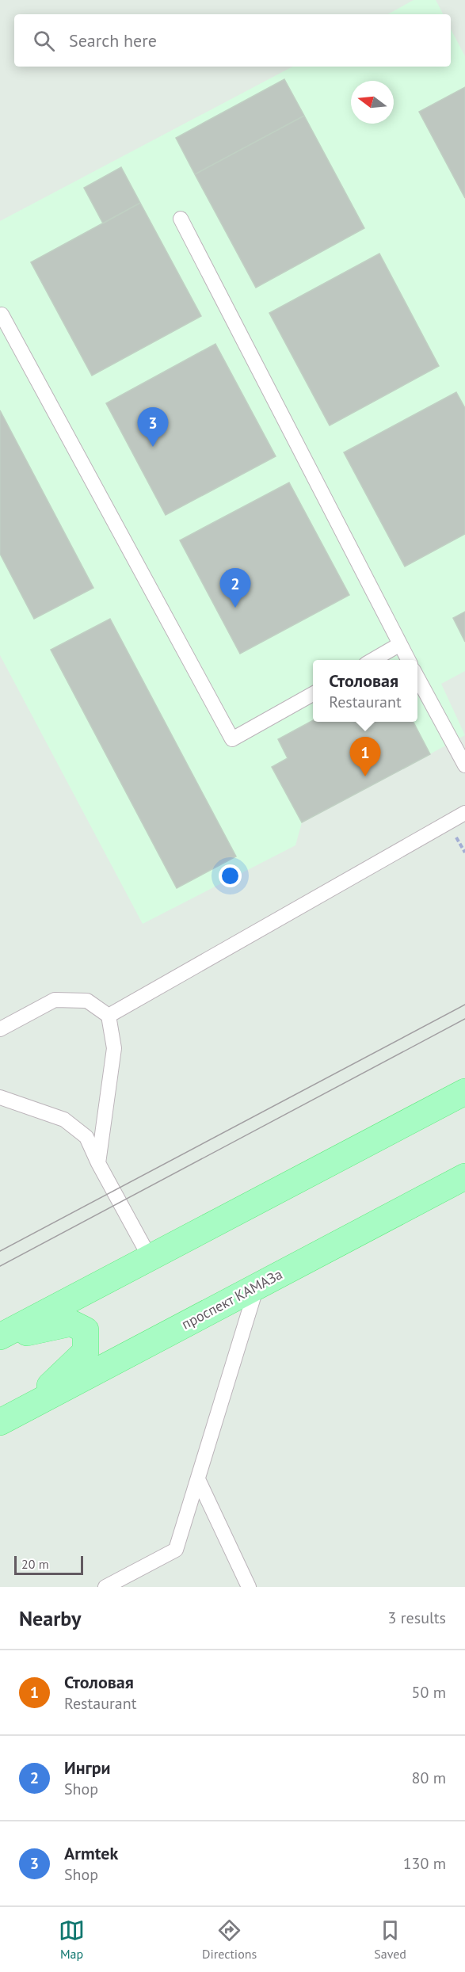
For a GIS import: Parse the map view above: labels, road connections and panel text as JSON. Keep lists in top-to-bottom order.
{
  "streets": {
    "main road": ["проспект КАМАЗа"]
  },
  "scale_bar": "20 m",
  "north": "left",
  "page": {
    "search": "Search here",
    "pins": ["3", "2", "1"],
    "popup": ["Столовая", "Restaurant"],
    "scale": "20 m",
    "heading": ["Nearby", "3 results"],
    "list": [
      {
        "mark": "1",
        "name": "Столовая",
        "note": "Restaurant",
        "value": "50 m"
      },
      {
        "mark": "2",
        "name": "Ингри",
        "note": "Shop",
        "value": "80 m"
      },
      {
        "mark": "3",
        "name": "Armtek",
        "note": "Shop",
        "value": "130 m"
      }
    ],
    "nav": ["Map", "Directions", "Saved"]
  }
}
